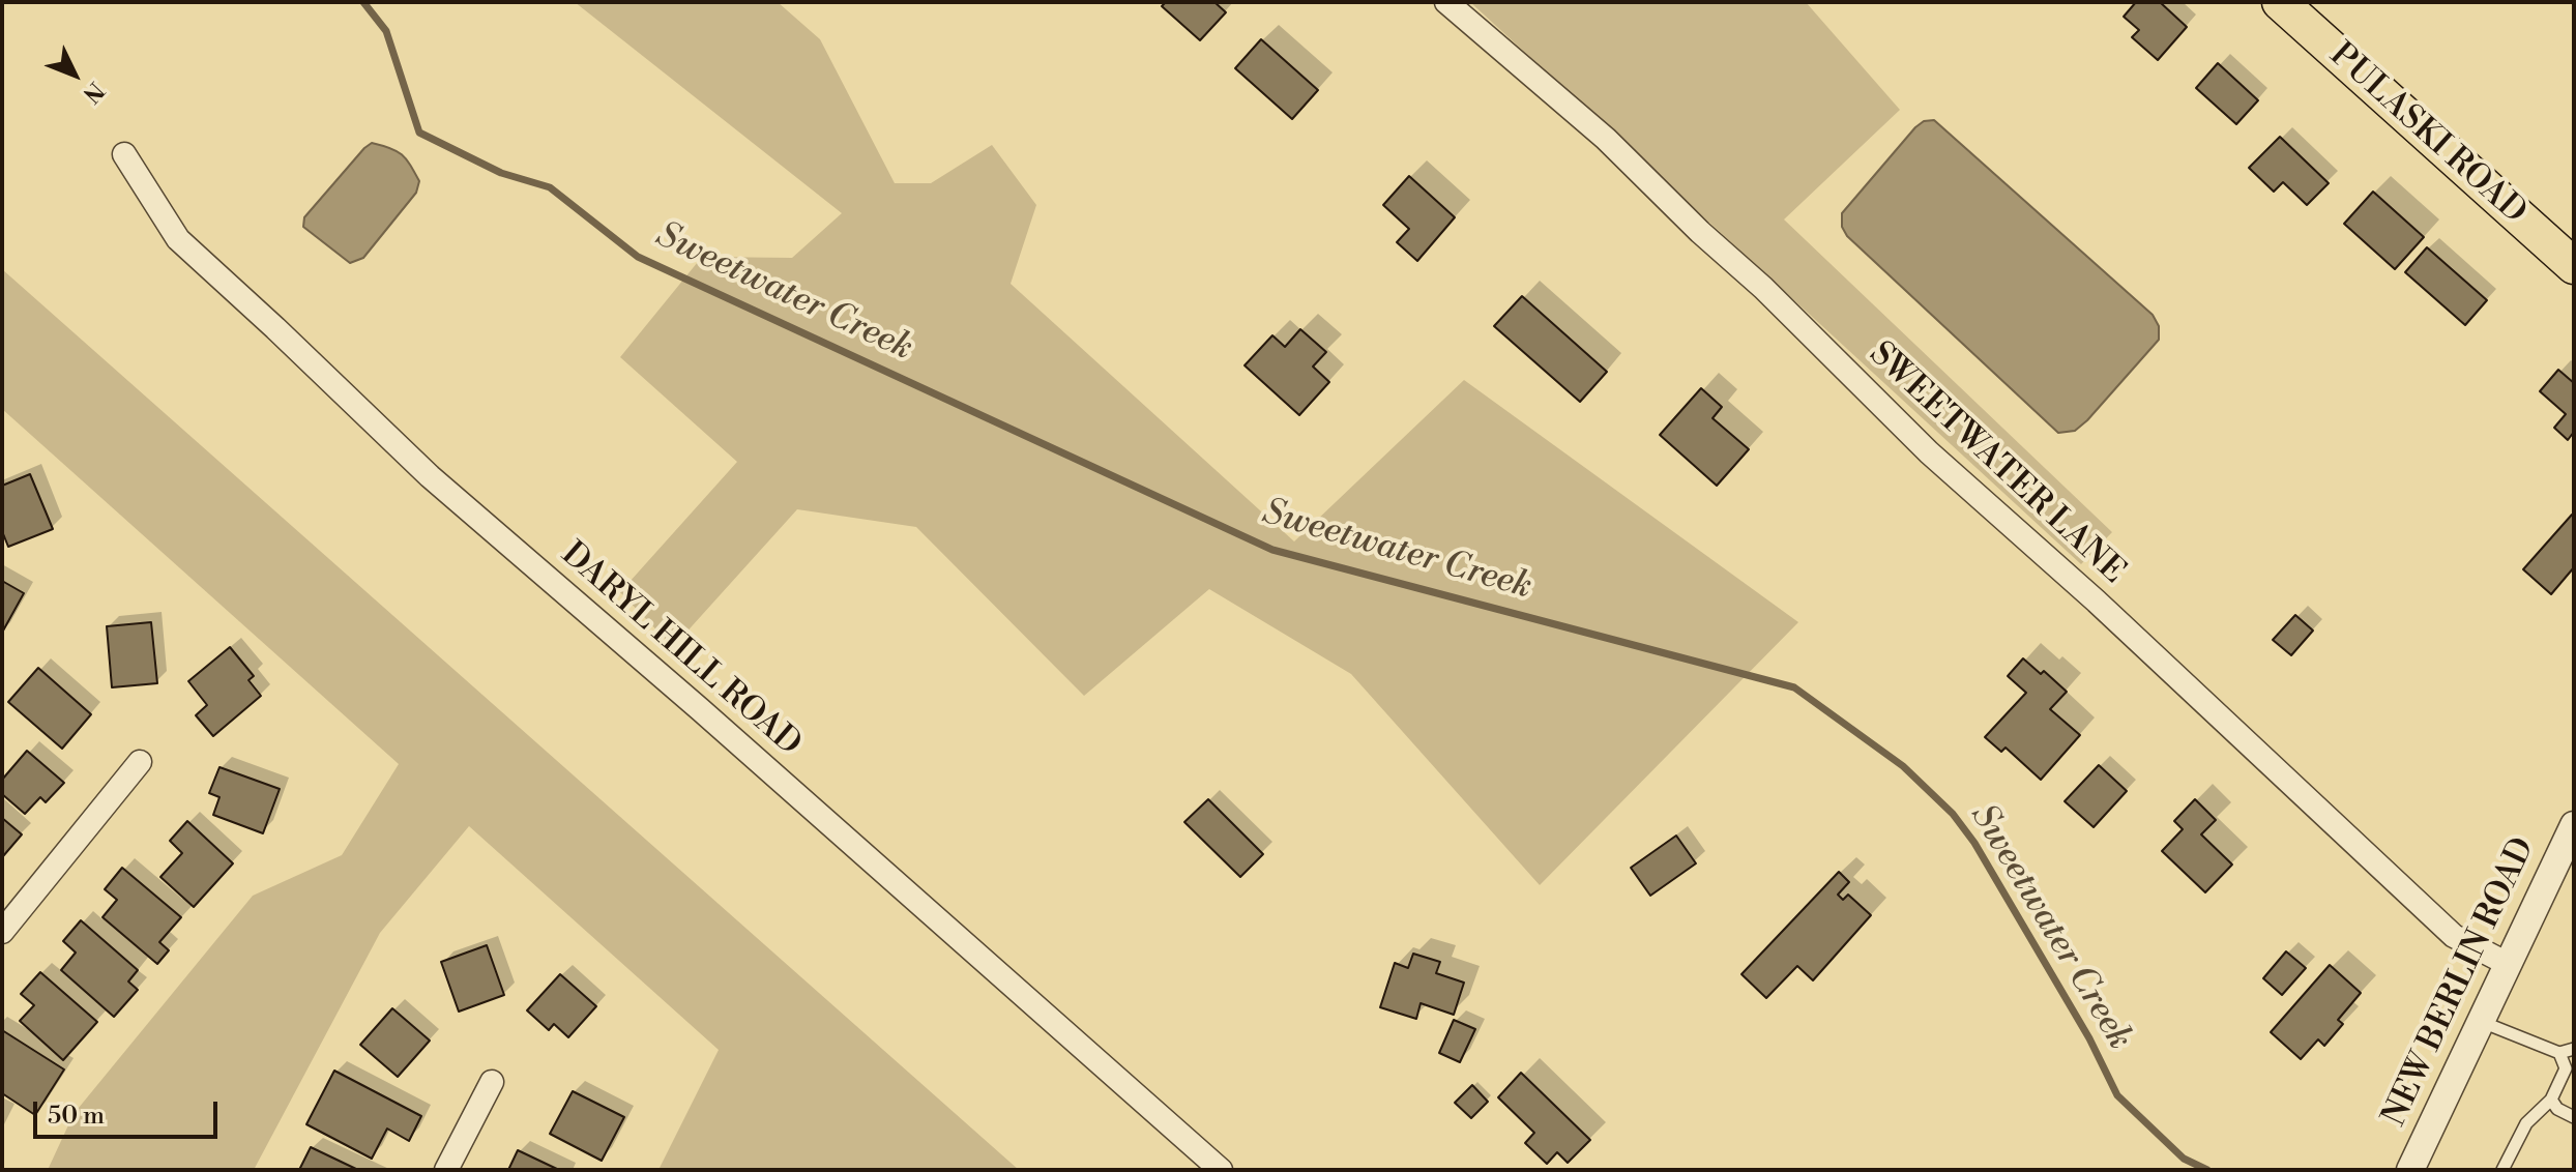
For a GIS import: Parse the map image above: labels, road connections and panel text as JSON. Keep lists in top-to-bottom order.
{
  "streets": {
    "main road": ["PULASKI ROAD"],
    "street": ["SWEETWATER LANE", "DARYL HILL ROAD", "NEW BERLIN ROAD"]
  },
  "crossings": [
    ["SWEETWATER LANE", "NEW BERLIN ROAD"]
  ],
  "water": ["Sweetwater Creek"],
  "scale_bar": "50 m",
  "north": "bottom right"
}
